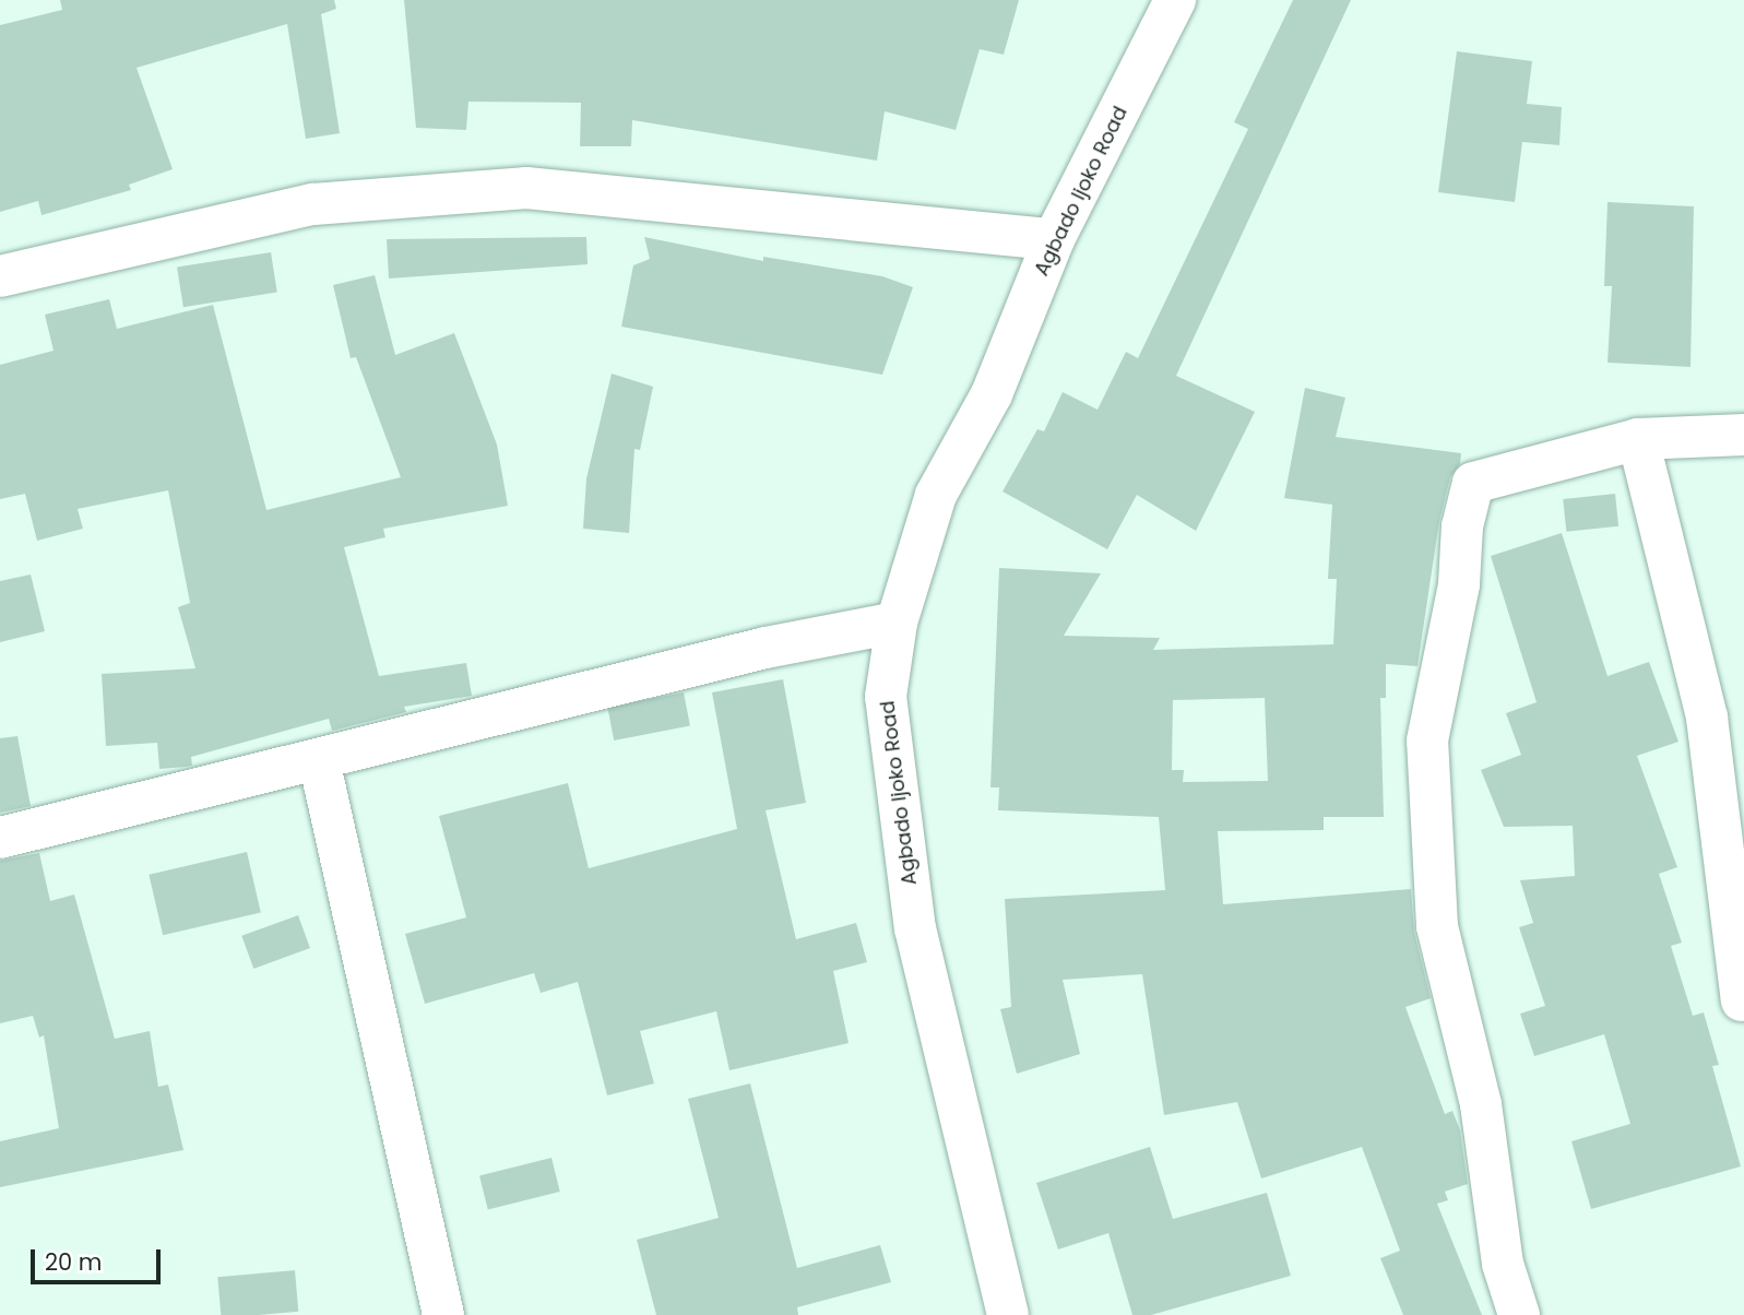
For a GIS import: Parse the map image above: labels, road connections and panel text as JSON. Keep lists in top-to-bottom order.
{
  "streets": {
    "street": ["Agbado Ijoko Road"]
  },
  "scale_bar": "20 m"
}
